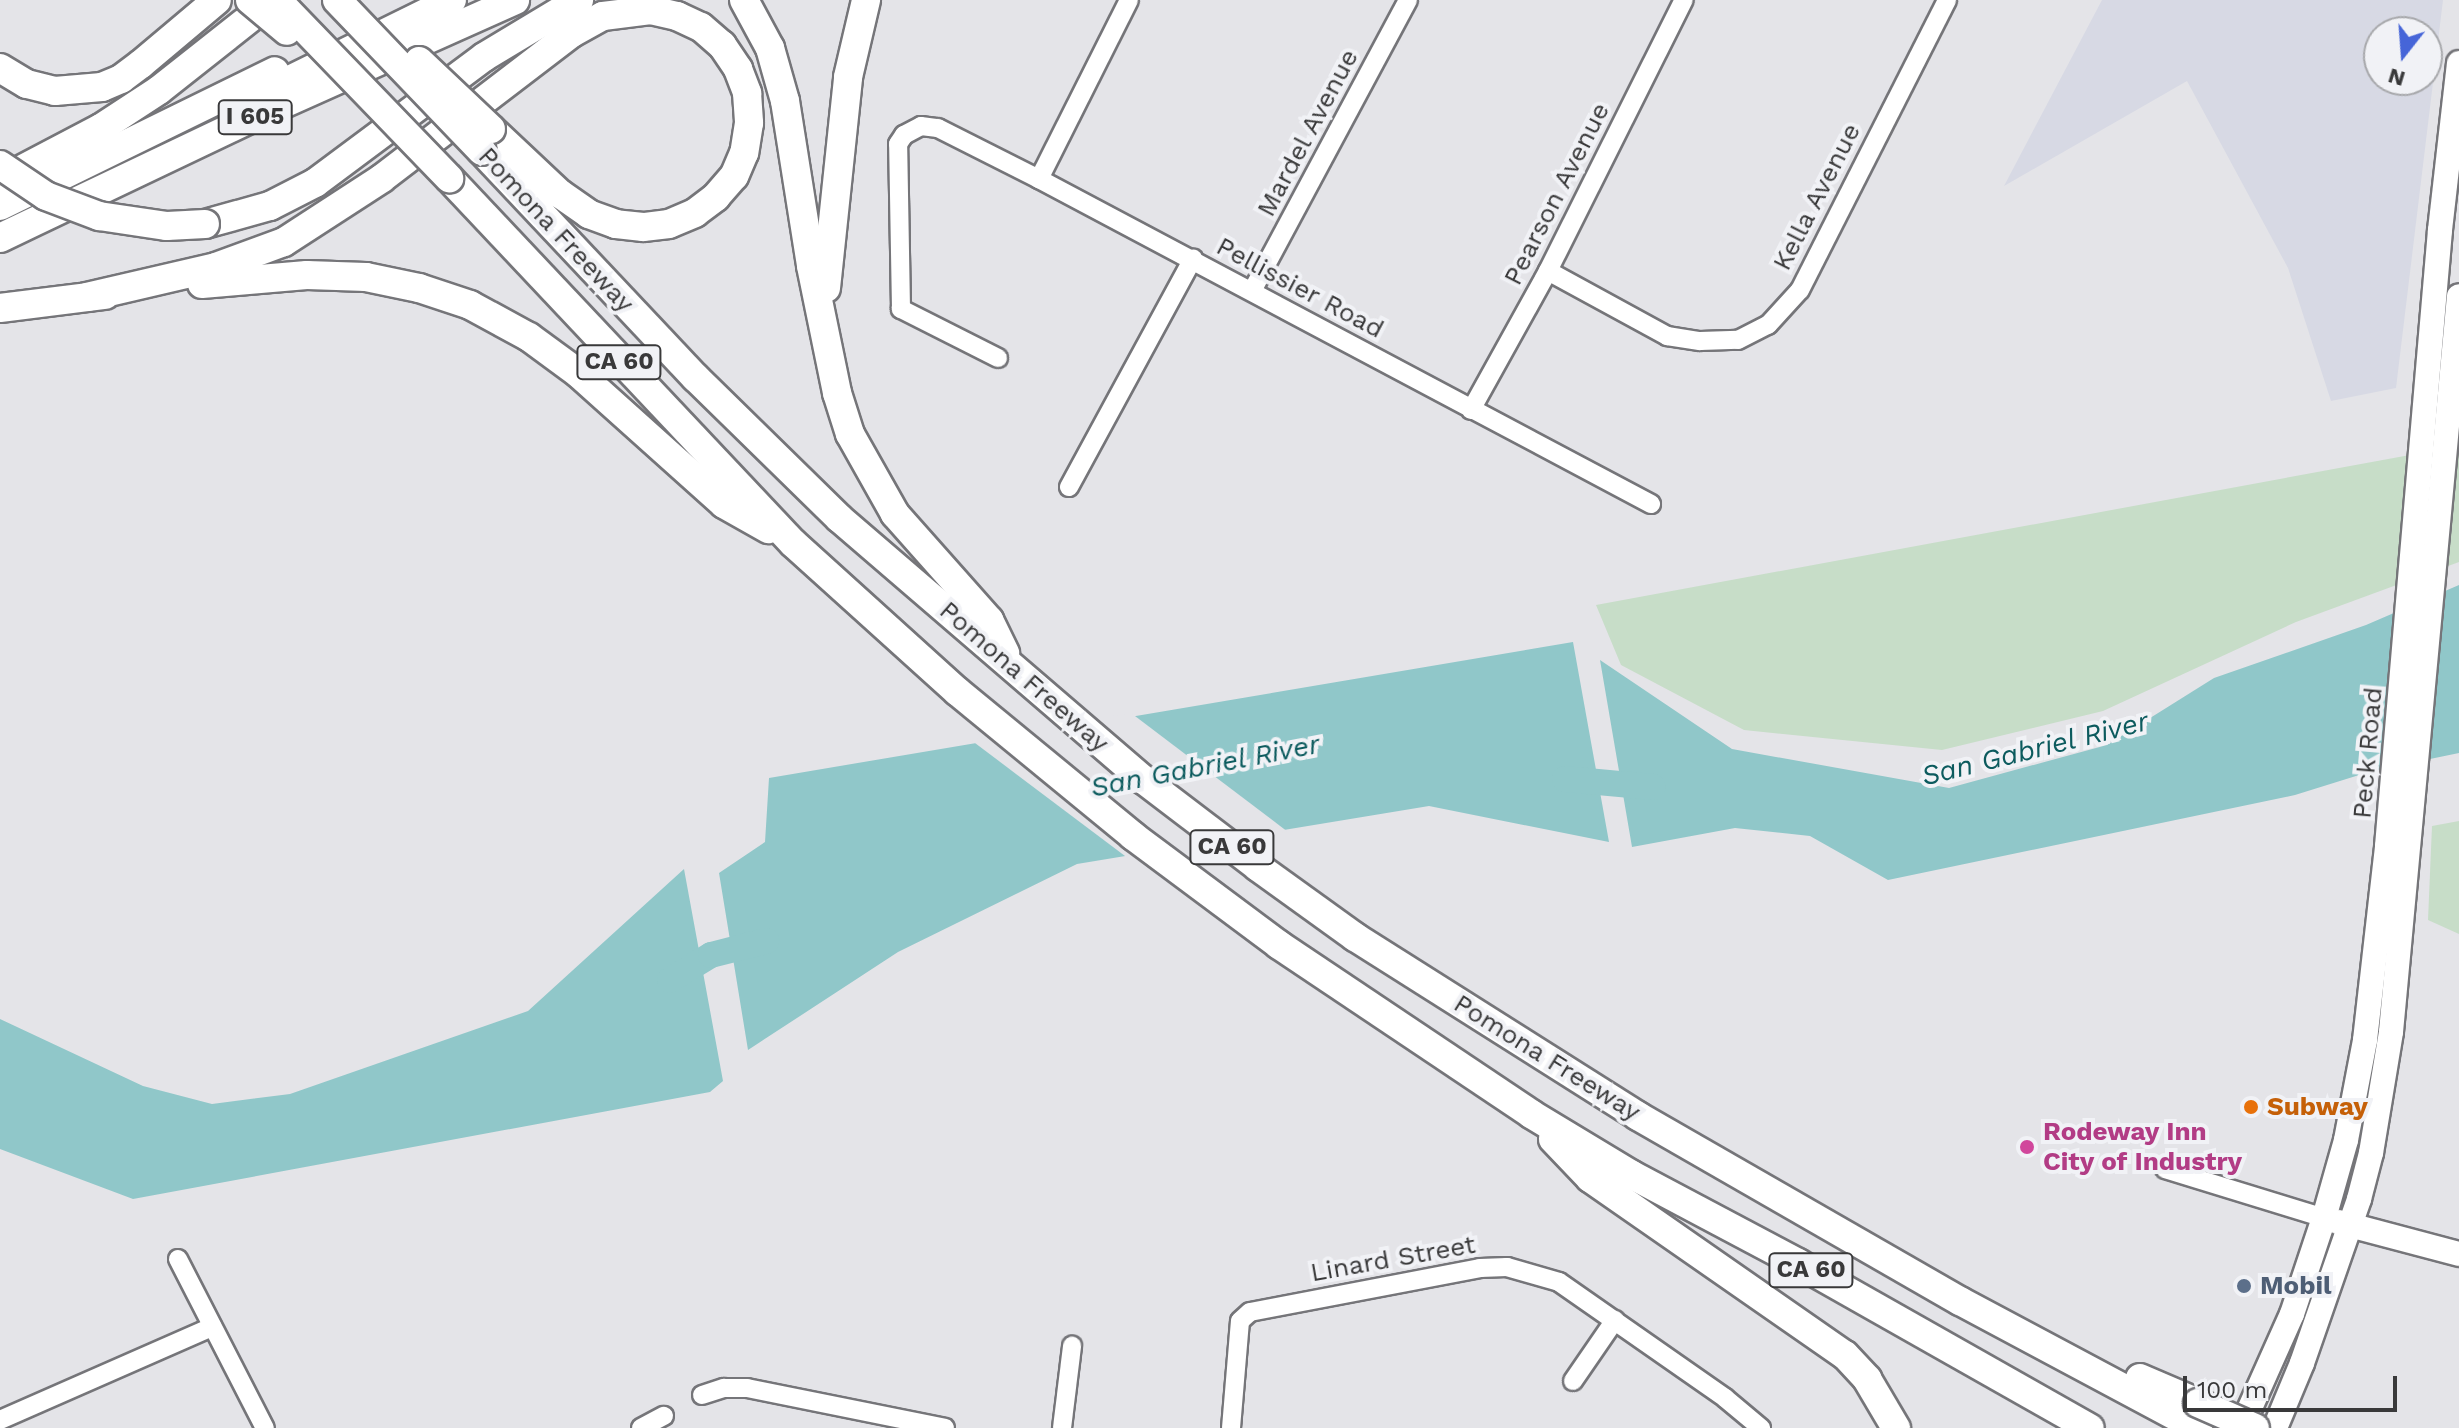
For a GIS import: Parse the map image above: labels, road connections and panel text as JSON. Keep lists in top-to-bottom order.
{
  "streets": {
    "highway": ["I 605", "Pomona Freeway", "CA 60"],
    "main road": ["Peck Road"],
    "street": [
      "Mardel Avenue",
      "Pearson Avenue",
      "Kella Avenue",
      "Pellissier Road",
      "Linard Street"
    ]
  },
  "crossings": [
    ["Mardel Avenue", "Pellissier Road"],
    ["Pearson Avenue", "Kella Avenue"],
    ["Pearson Avenue", "Pellissier Road"]
  ],
  "water": ["San Gabriel River"],
  "places": ["Subway", "Rodeway Inn City of Industry", "Mobil"],
  "scale_bar": "100 m",
  "north": "bottom"
}
